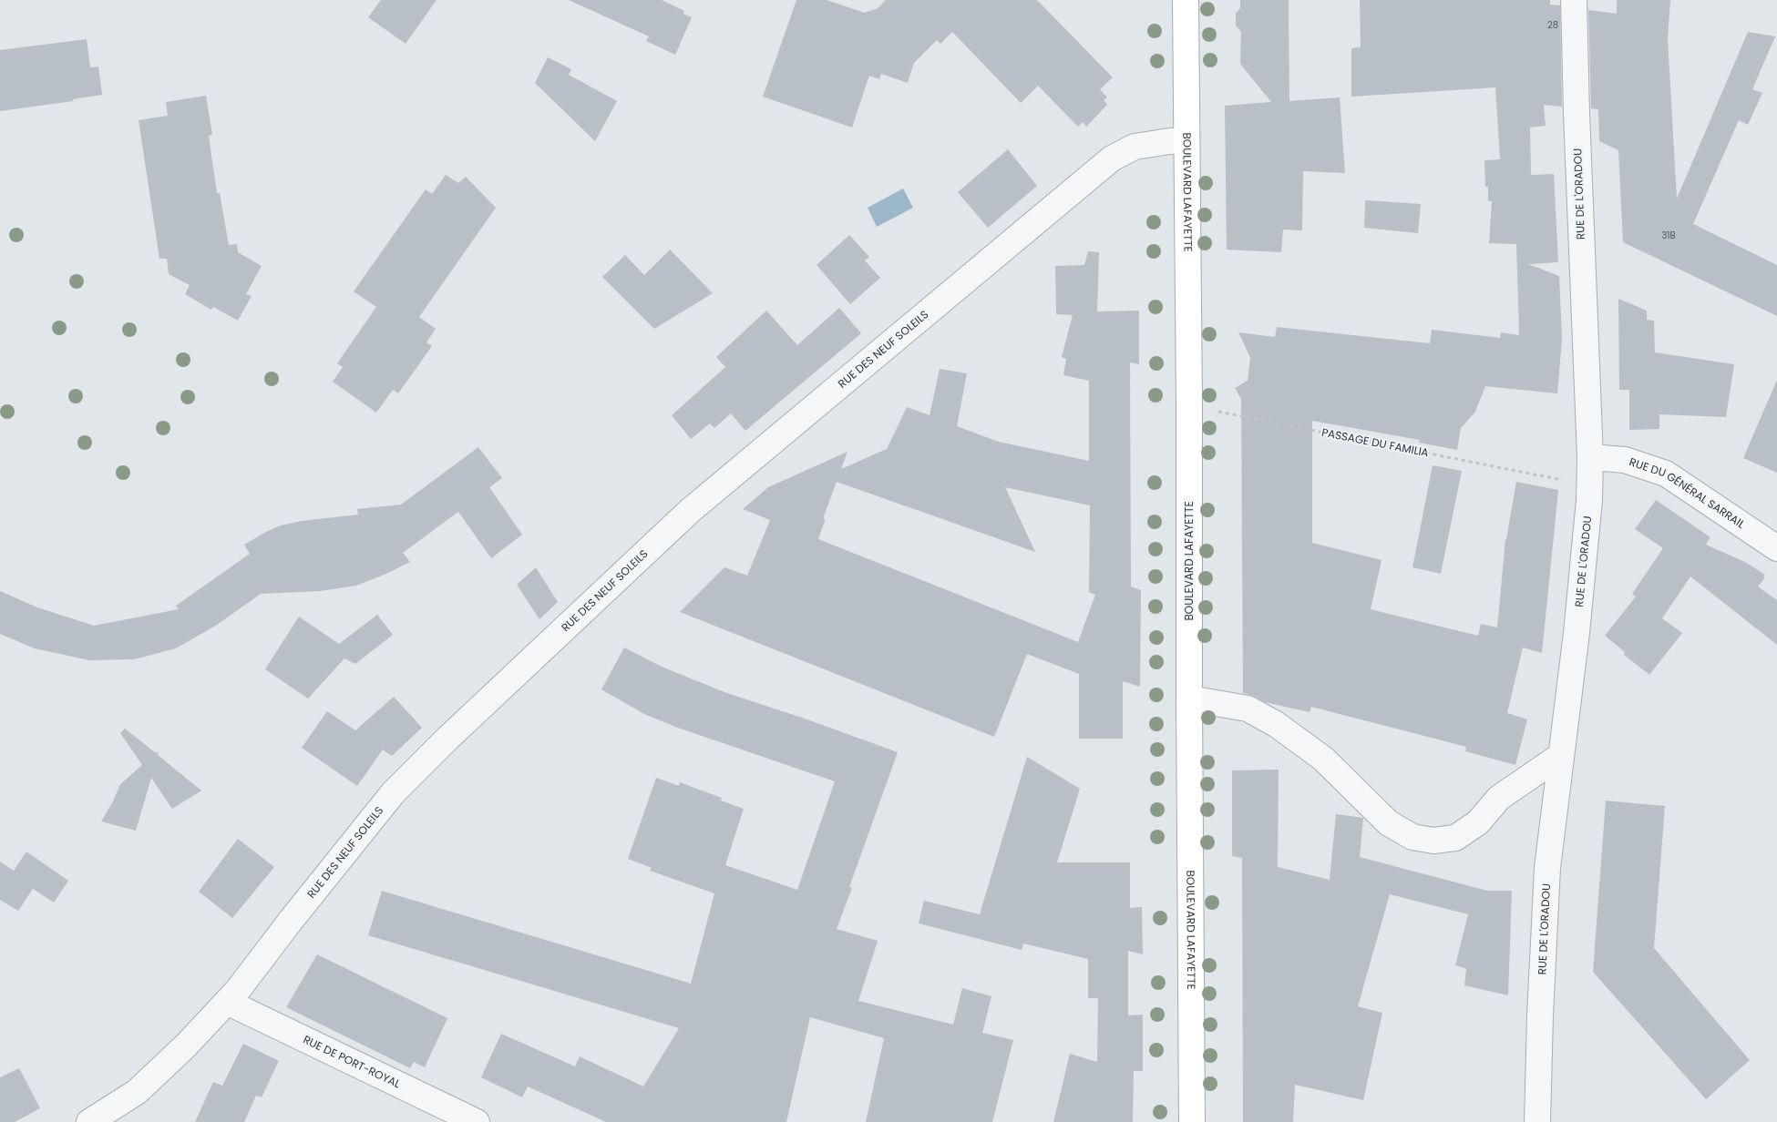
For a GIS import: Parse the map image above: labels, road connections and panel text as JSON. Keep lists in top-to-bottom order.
{
  "streets": {
    "main road": ["BOULEVARD LAFAYETTE"],
    "street": [
      "RUE DE L'ORADOU",
      "RUE DES NEUF SOLEILS",
      "RUE DU GÉNÉRAL SARRAIL",
      "RUE DE PORT-ROYAL"
    ],
    "path": ["PASSAGE DU FAMILIA"]
  },
  "crossings": [
    ["BOULEVARD LAFAYETTE", "RUE DES NEUF SOLEILS"],
    ["RUE DE L'ORADOU", "RUE DU GÉNÉRAL SARRAIL"],
    ["RUE DES NEUF SOLEILS", "RUE DE PORT-ROYAL"]
  ],
  "house_numbers": ["28", "31B"]
}
